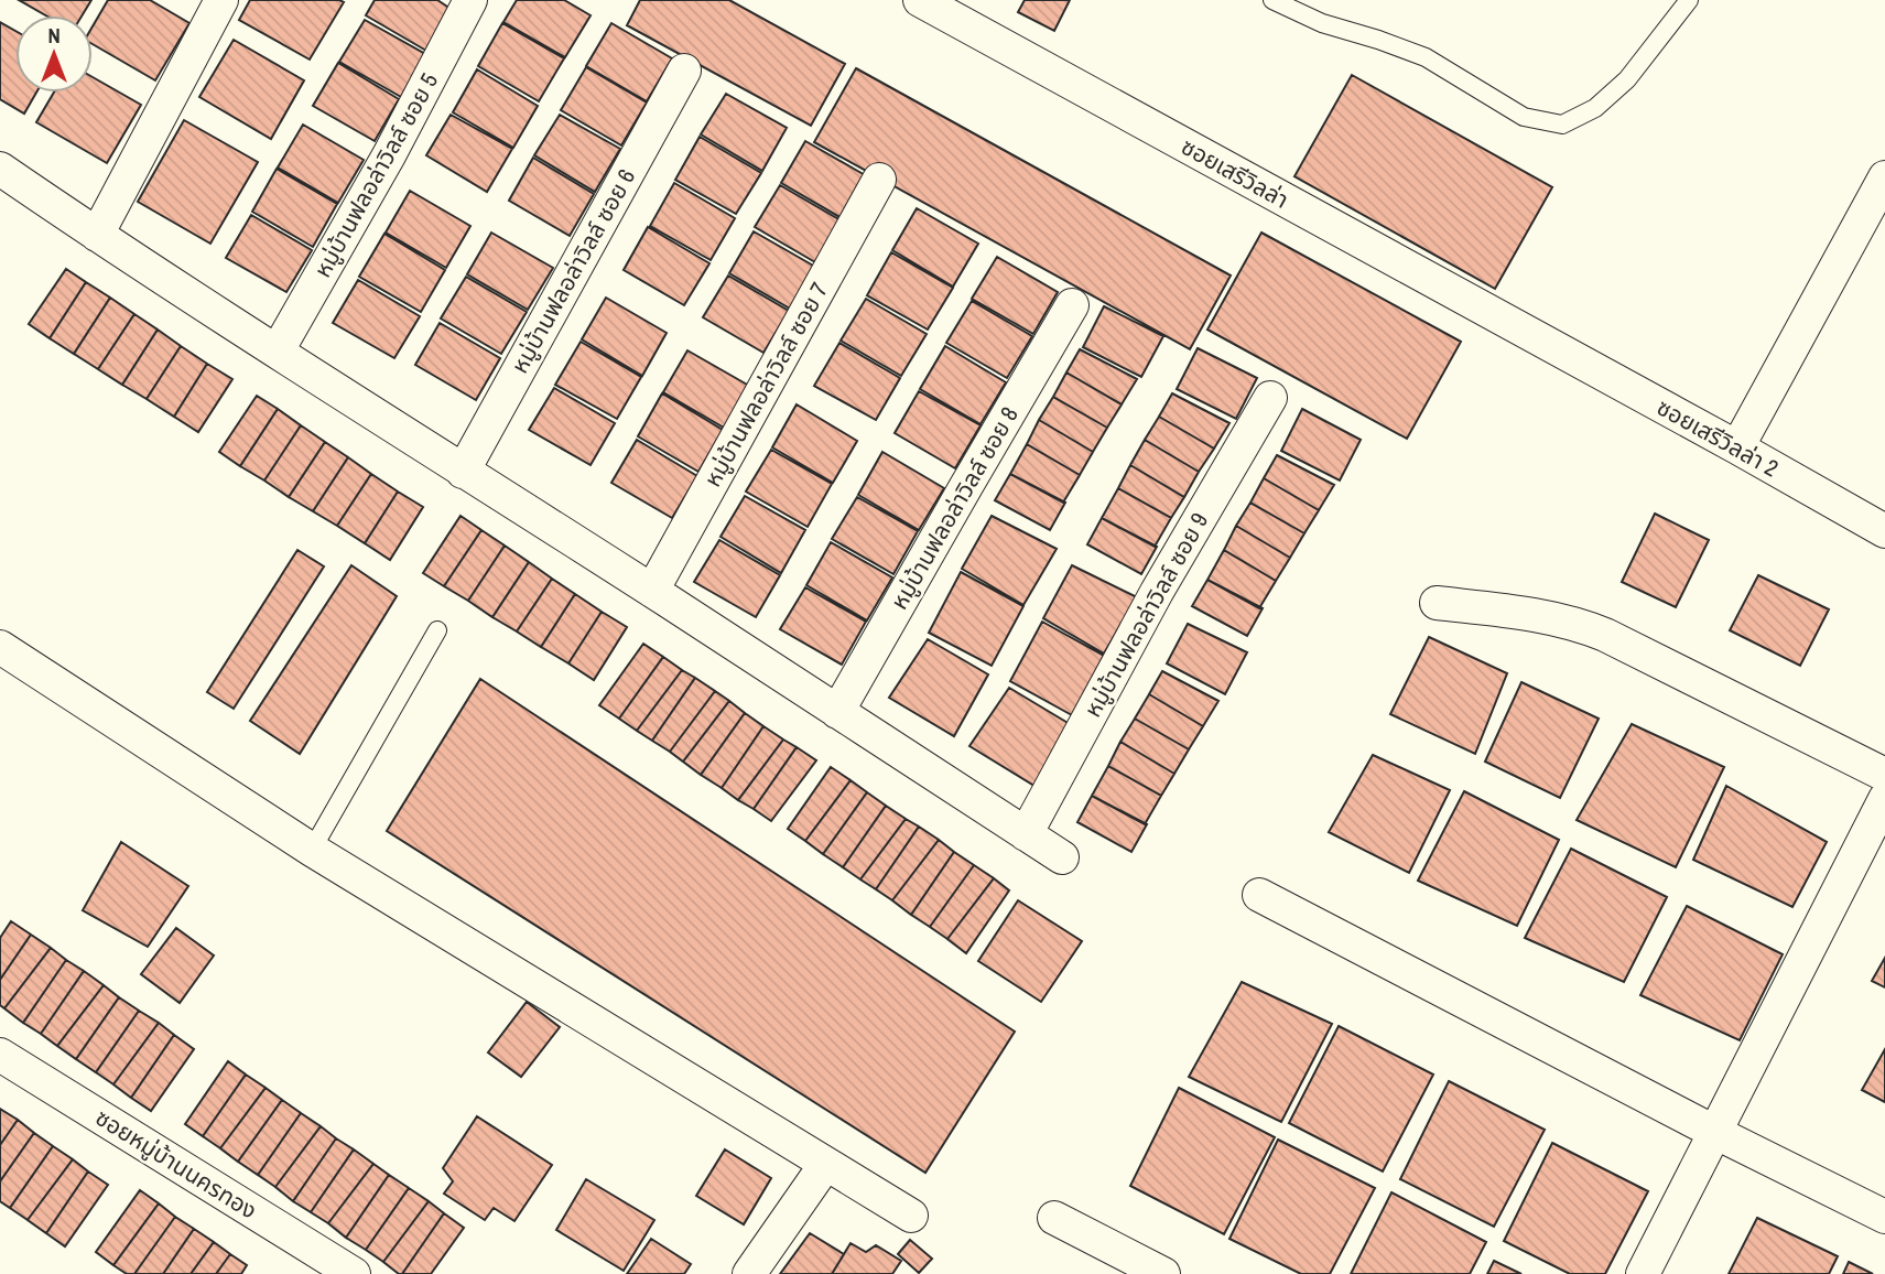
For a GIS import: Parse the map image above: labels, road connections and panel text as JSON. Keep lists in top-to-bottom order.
{
  "streets": {
    "street": [
      "ซอยเสรีวิลล่า",
      "หมู่บ้านฟลอล่าวิลล์ ซอย 5",
      "หมู่บ้านฟลอล่าวิลล์ ซอย 6",
      "หมู่บ้านฟลอล่าวิลล์ ซอย 7",
      "ซอยเสรีวิลล่า 2",
      "หมู่บ้านฟลอล่าวิลล์ ซอย 8",
      "หมู่บ้านฟลอล่าวิลล์ ซอย 9",
      "ซอยหมู่บ้านนครทอง"
    ]
  },
  "crossings": [
    ["ซอยเสรีวิลล่า", "ซอยเสรีวิลล่า 2"]
  ],
  "north": "top"
}
